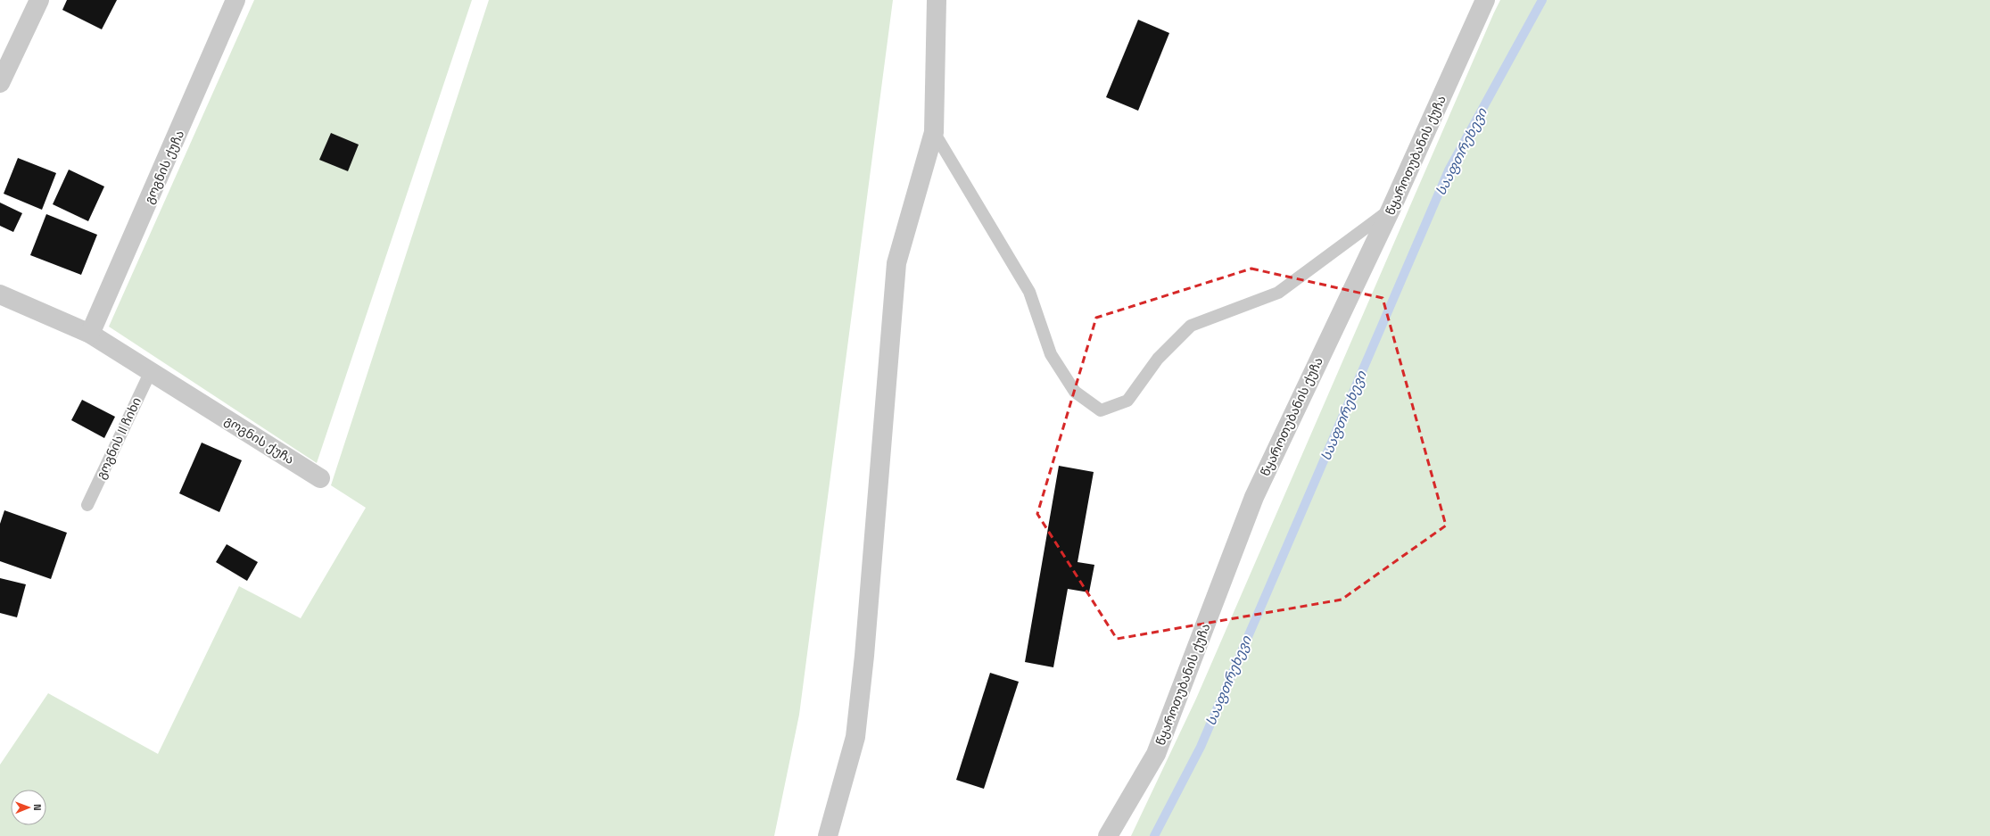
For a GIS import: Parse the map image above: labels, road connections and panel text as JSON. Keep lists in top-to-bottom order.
{
  "streets": {
    "street": ["წყაროთუბანის ქუჩა", "გოგნის ქუჩა"],
    "lane": ["გოგნის II ჩიხი"]
  },
  "crossings": [
    ["გოგნის ქუჩა", "გოგნის II ჩიხი"]
  ],
  "water": ["სააფთრეხევი"],
  "north": "right"
}
